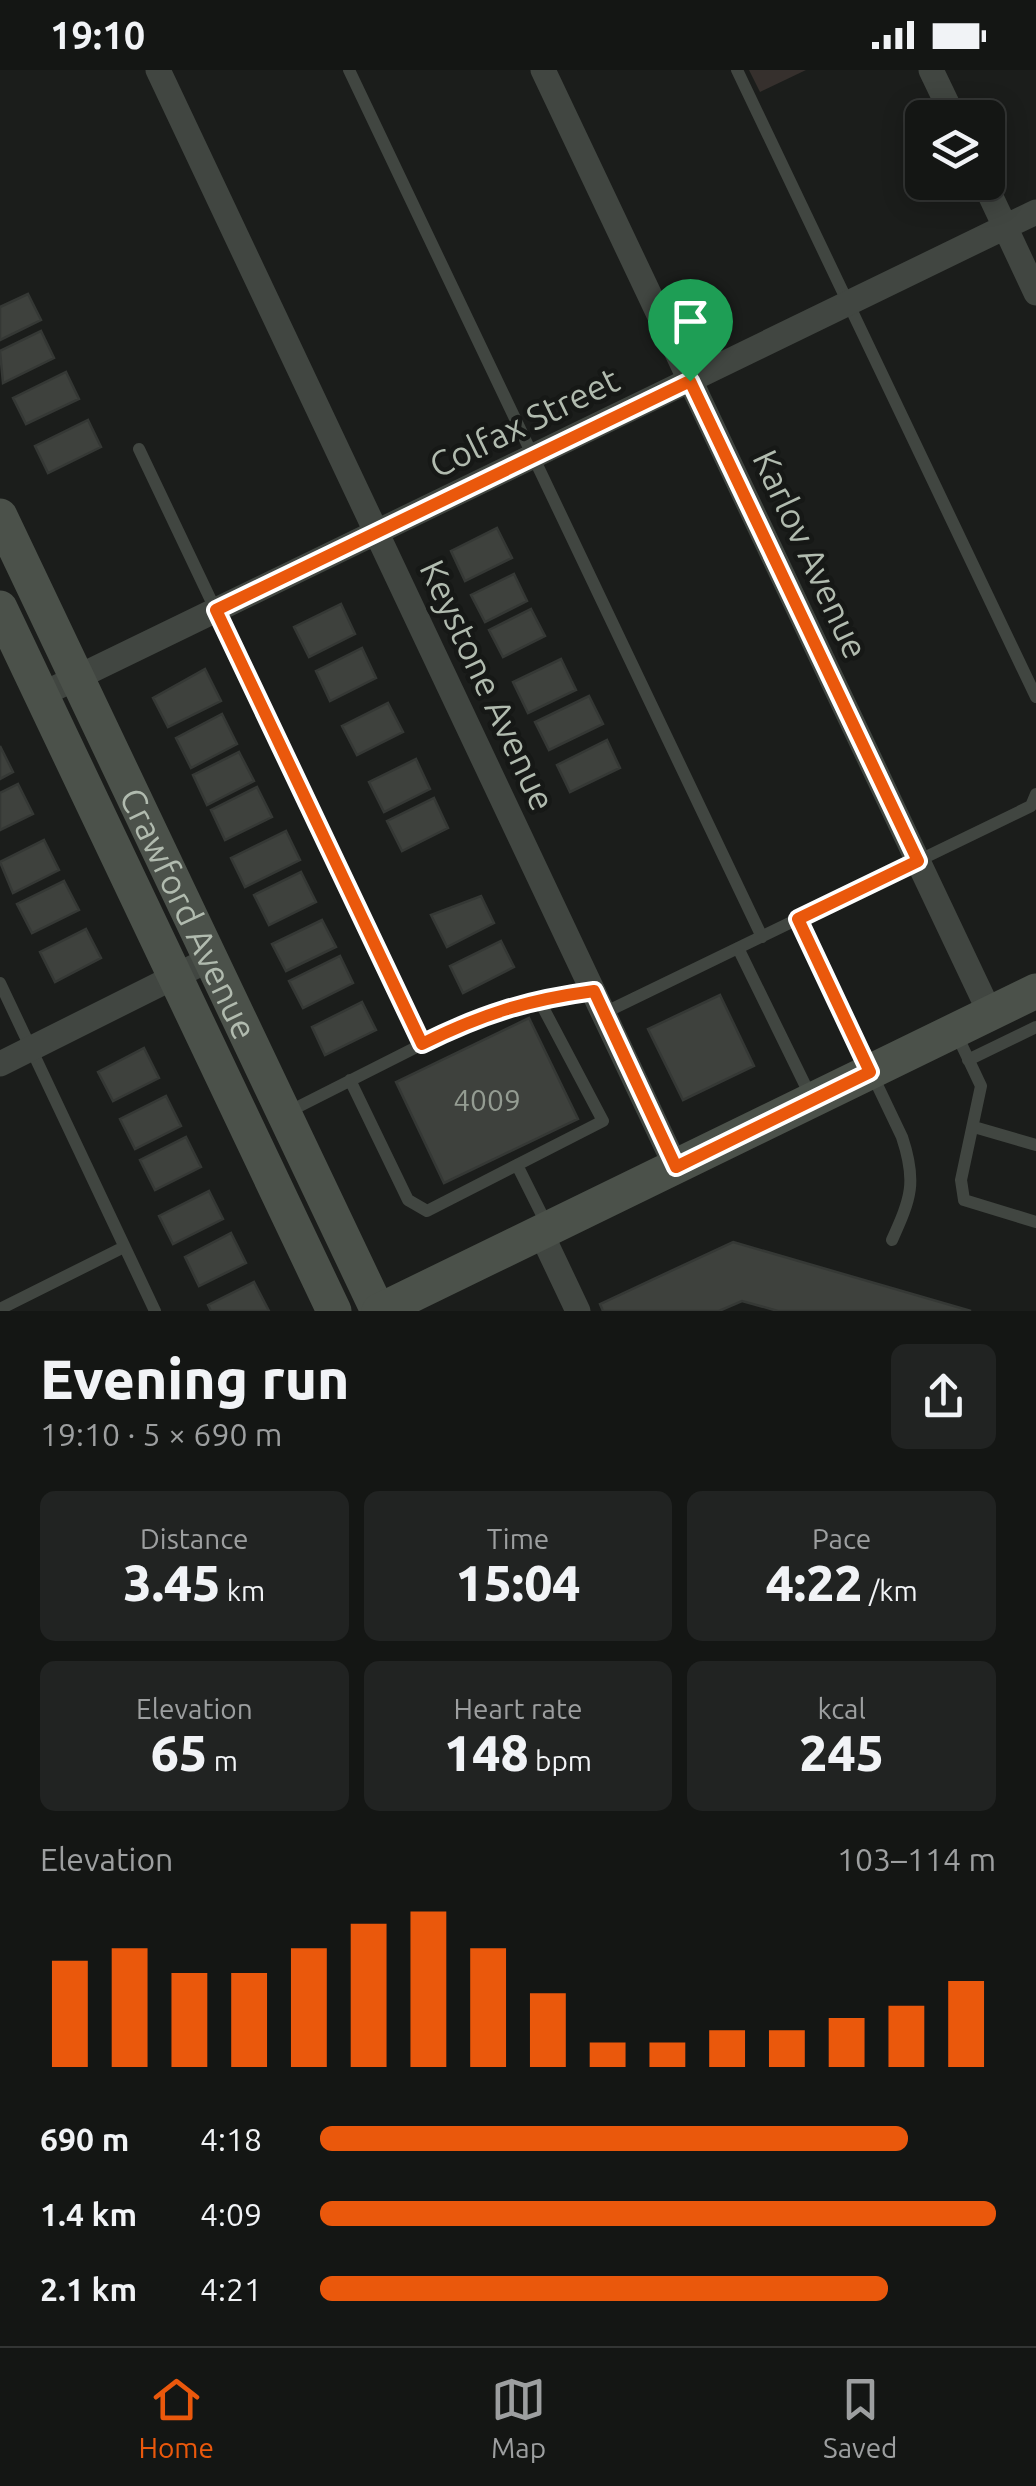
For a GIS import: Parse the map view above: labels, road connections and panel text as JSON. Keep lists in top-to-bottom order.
{
  "streets": {
    "main road": ["Crawford Avenue"],
    "street": ["Colfax Street", "Karlov Avenue", "Keystone Avenue"]
  },
  "crossings": [
    ["Colfax Street", "Karlov Avenue"],
    ["Colfax Street", "Keystone Avenue"],
    ["Colfax Street", "Crawford Avenue"]
  ],
  "house_numbers": ["4009"],
  "page": {
    "status": "19:10",
    "heading": ["Evening run", "19:10 · 5 × 690 m"],
    "stats": [
      ["Distance", "3.45 km"],
      ["Time", "15:04"],
      ["Pace", "4:22 /km"],
      ["Elevation", "65 m"],
      ["Heart rate", "148 bpm"],
      ["kcal", "245"]
    ],
    "chart": ["Elevation", "103–114 m"],
    "list": [
      {
        "name": "690 m",
        "note": "4:18"
      },
      {
        "name": "1.4 km",
        "note": "4:09"
      },
      {
        "name": "2.1 km",
        "note": "4:21"
      }
    ],
    "tabs": ["Home", "Map", "Saved"]
  }
}
